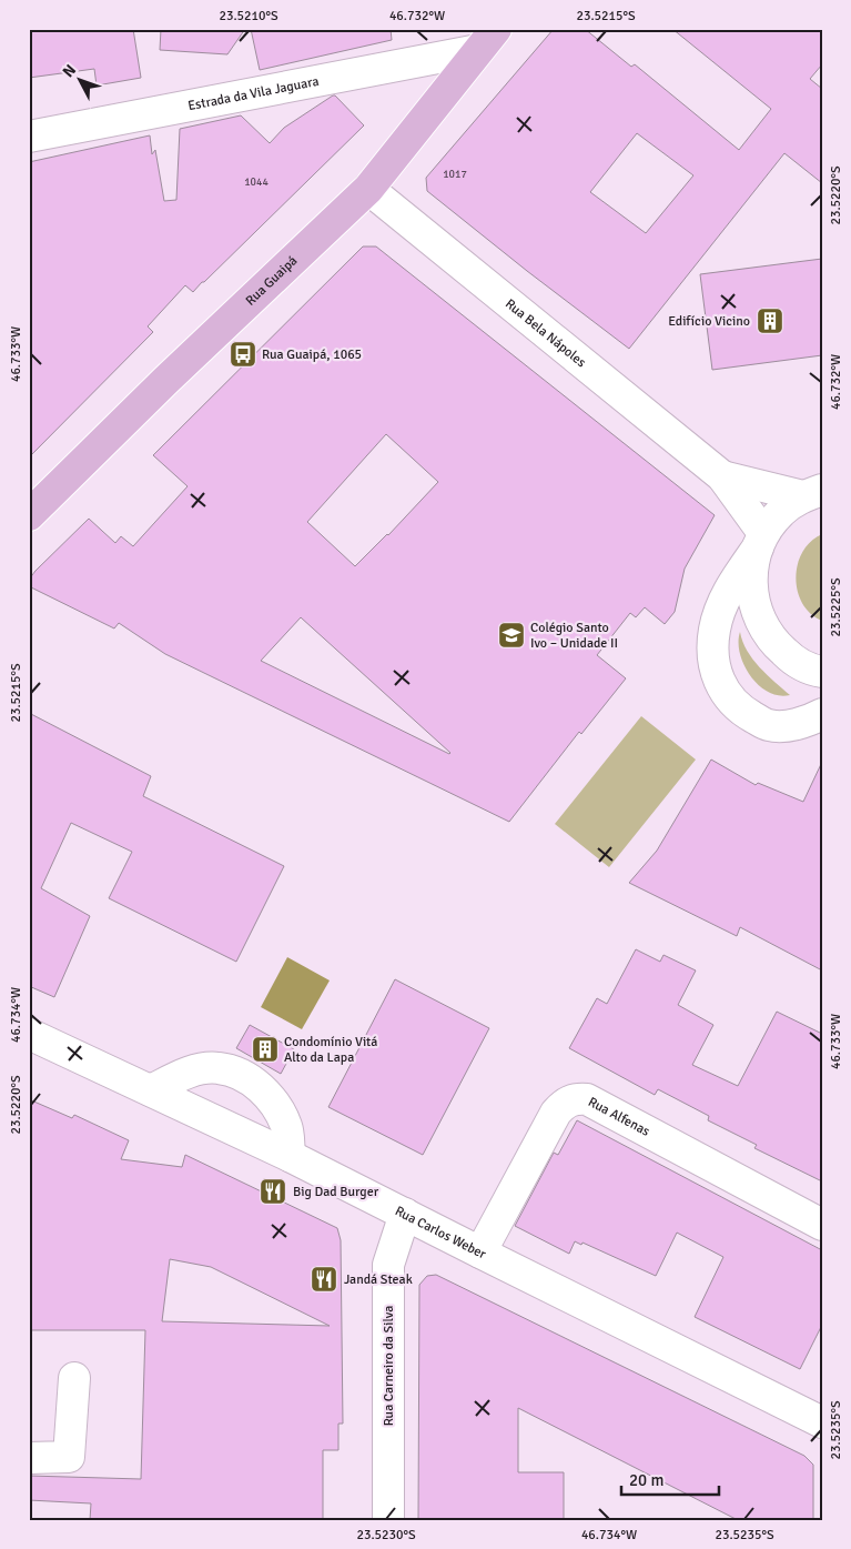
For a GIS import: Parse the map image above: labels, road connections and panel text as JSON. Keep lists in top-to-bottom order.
{
  "streets": {
    "main road": ["Rua Guaipá"],
    "street": [
      "Estrada da Vila Jaguara",
      "Rua Bela Nápoles",
      "Rua Alfenas",
      "Rua Carlos Weber",
      "Rua Carneiro da Silva"
    ]
  },
  "crossings": [
    ["Estrada da Vila Jaguara", "Rua Guaipá"],
    ["Rua Guaipá", "Rua Bela Nápoles"],
    ["Rua Alfenas", "Rua Carlos Weber"],
    ["Rua Carlos Weber", "Rua Carneiro da Silva"]
  ],
  "places": {
    "building": ["Edifício Vicino", "Condomínio Vitá Alto da Lapa"],
    "bus stop": ["Rua Guaipá, 1065"],
    "school or university": ["Colégio Santo Ivo – Unidade II"],
    "restaurant": ["Big Dad Burger", "Jandá Steak"]
  },
  "house_numbers": ["1017", "1044"],
  "scale_bar": "20 m",
  "north": "top left",
  "coordinates": [
    "23.5210°S",
    "46.732°W",
    "23.5215°S",
    "23.5220°S",
    "46.733°W",
    "23.5225°S",
    "46.734°W",
    "23.5235°S",
    "23.5230°S"
  ]
}
